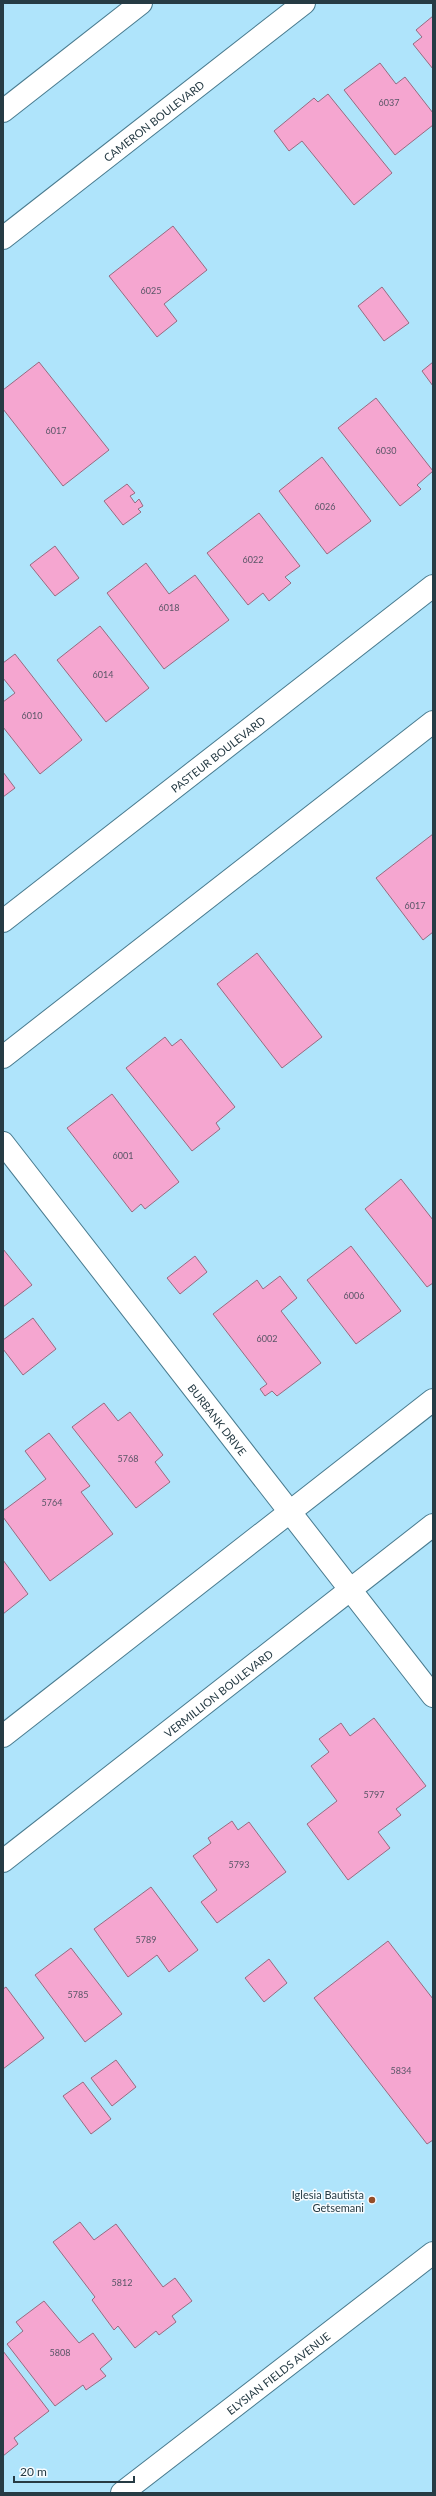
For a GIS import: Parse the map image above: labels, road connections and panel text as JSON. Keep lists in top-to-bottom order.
{
  "streets": {
    "street": [
      "CAMERON BOULEVARD",
      "PASTEUR BOULEVARD",
      "BURBANK DRIVE",
      "VERMILLION BOULEVARD",
      "ELYSIAN FIELDS AVENUE"
    ]
  },
  "crossings": [
    ["BURBANK DRIVE", "VERMILLION BOULEVARD"]
  ],
  "places": ["Iglesia Bautista Getsemani"],
  "house_numbers": [
    "6037",
    "6025",
    "6017",
    "6030",
    "6026",
    "6022",
    "6018",
    "6014",
    "6010",
    "6017",
    "6001",
    "6006",
    "6002",
    "5768",
    "5764",
    "5797",
    "5793",
    "5789",
    "5785",
    "5834",
    "5812",
    "5808"
  ],
  "scale_bar": "20 m"
}
